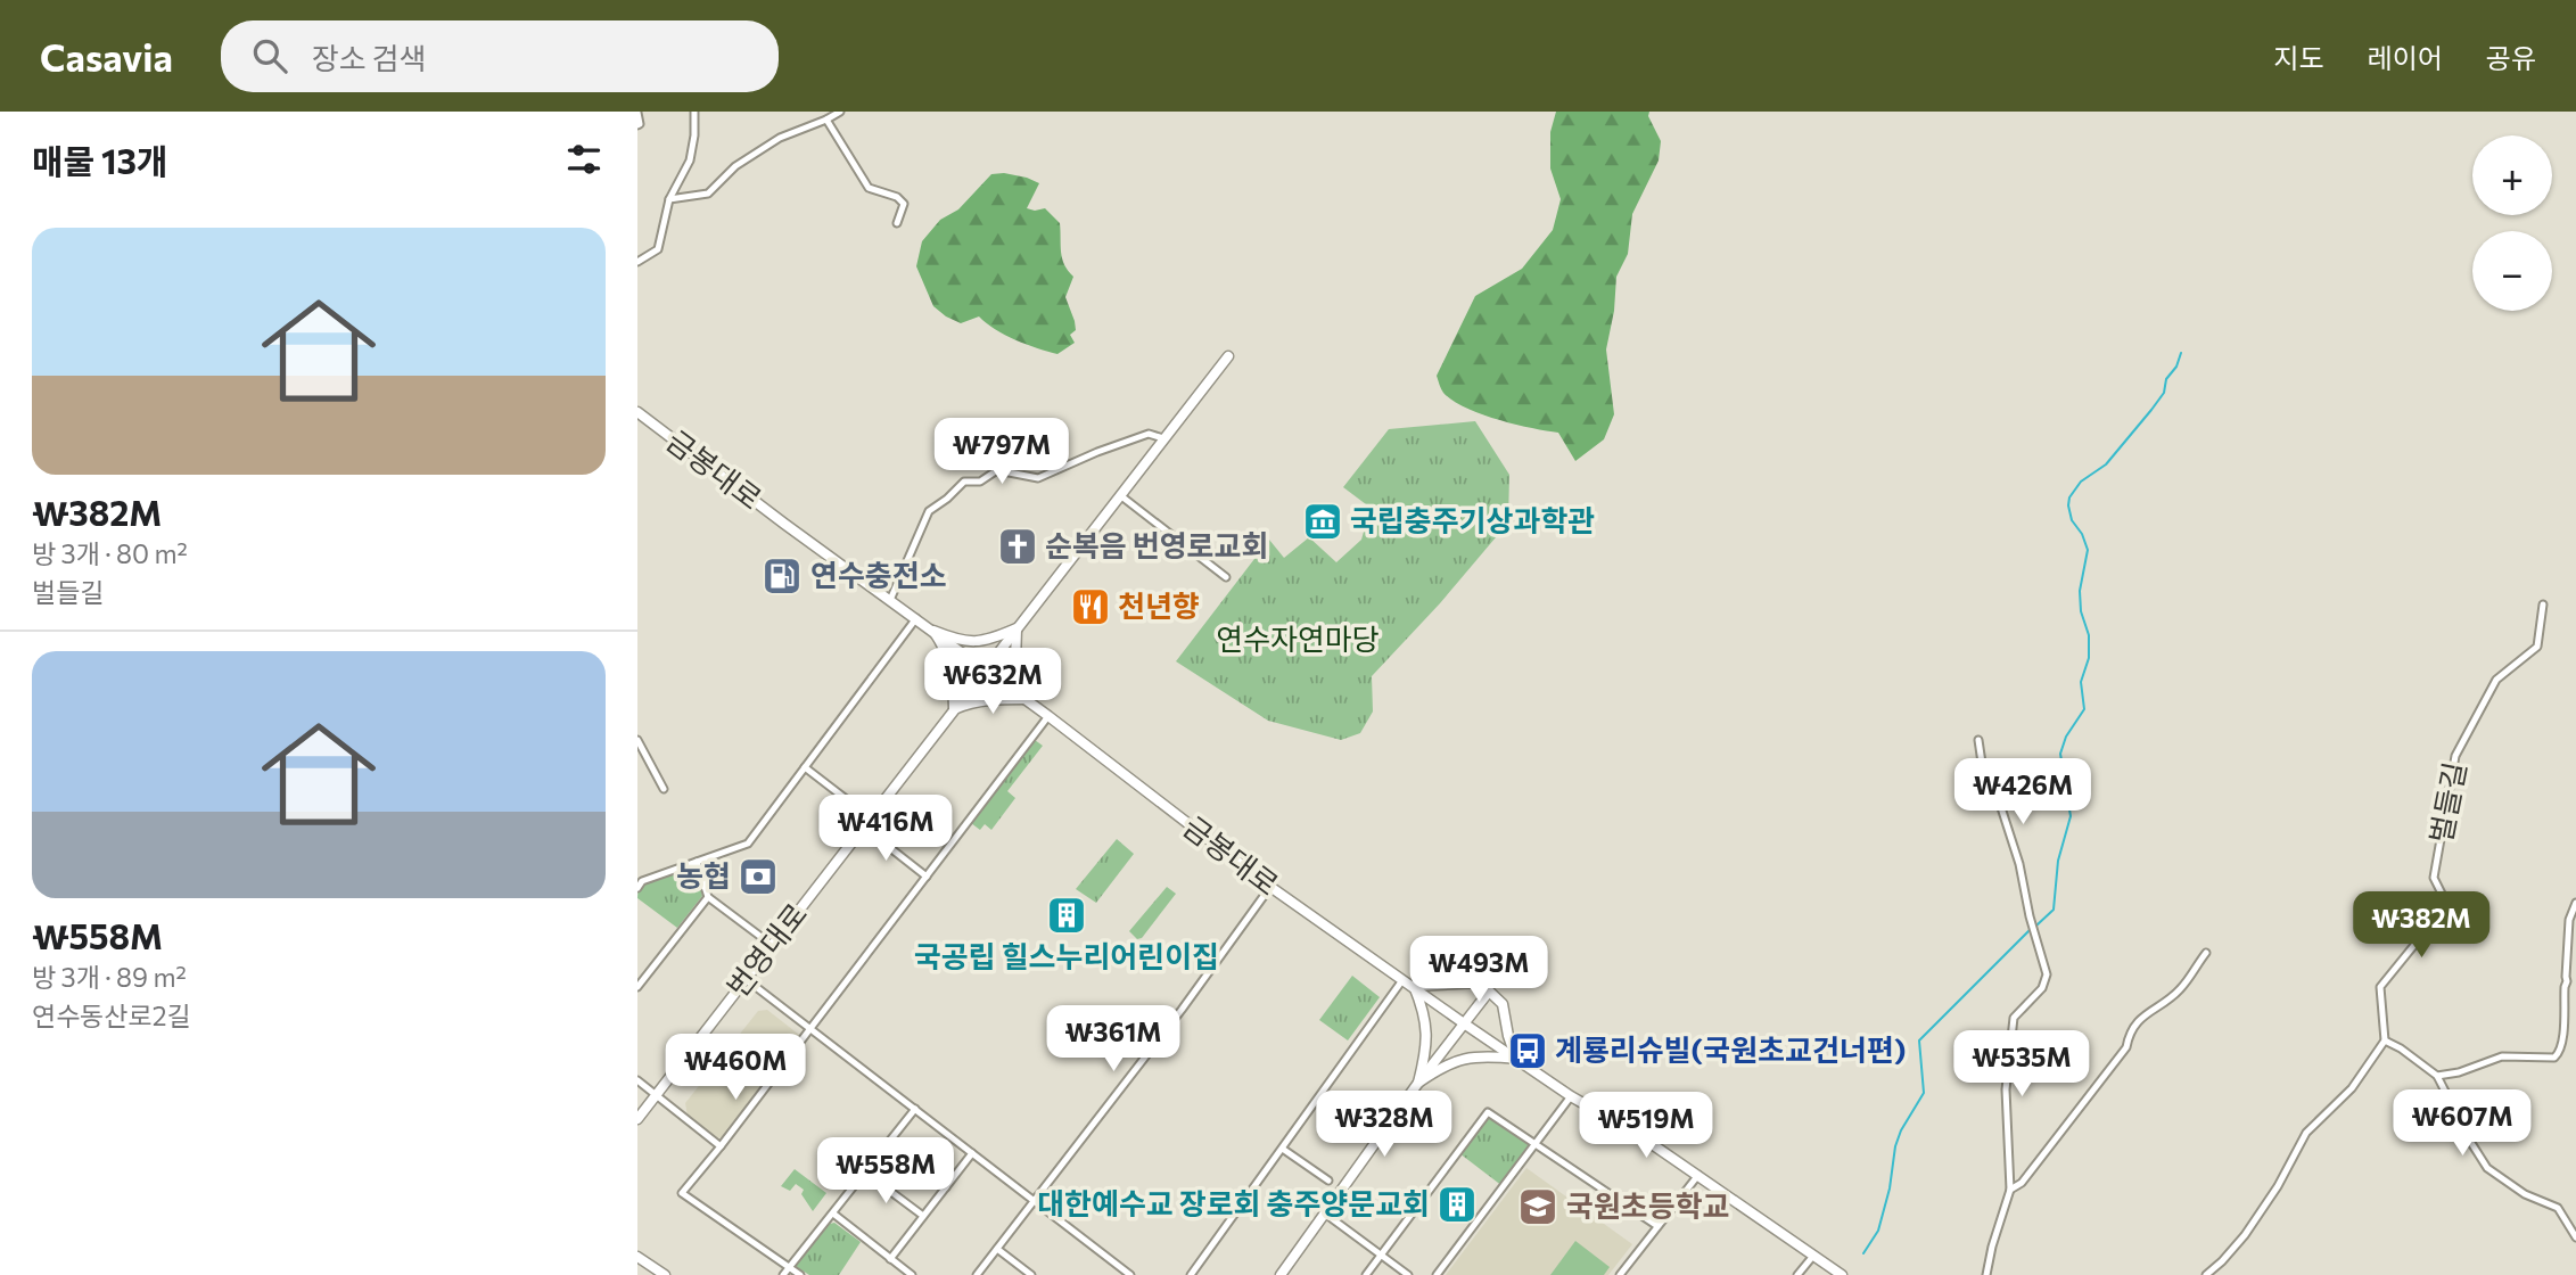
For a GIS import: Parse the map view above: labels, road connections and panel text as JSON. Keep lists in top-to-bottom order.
{
  "streets": {
    "street": ["금봉대로", "벌들길", "번영대로"]
  },
  "crossings": [
    ["금봉대로", "번영대로"]
  ],
  "parks": ["연수자연마당"],
  "places": {
    "museum": ["국립충주기상과학관"],
    "church": ["순복음 번영로교회"],
    "fuel station": ["연수충전소"],
    "restaurant": ["천년향"],
    "bank": ["농협"],
    "building": ["국공립 힐스누리어린이집", "대한예수교 장로회 충주양문교회"],
    "bus stop": ["계룡리슈빌(국원초교건너편)"],
    "school or university": ["국원초등학교"]
  },
  "page": {
    "header": "Casavia",
    "search": "장소 검색",
    "nav": ["지도", "레이어", "공유"],
    "heading": "매물 13개",
    "map_buttons": ["+", "−"],
    "list": [
      {
        "name": "₩382M",
        "note": "방 3개 · 80 m² · 벌들길"
      },
      {
        "name": "₩558M",
        "note": "방 3개 · 89 m² · 연수동산로2길"
      }
    ],
    "price": [
      "₩797M",
      "₩632M",
      "₩426M",
      "₩416M",
      "₩382M",
      "₩493M",
      "₩361M",
      "₩535M",
      "₩460M",
      "₩607M",
      "₩328M",
      "₩519M",
      "₩558M"
    ]
  }
}
